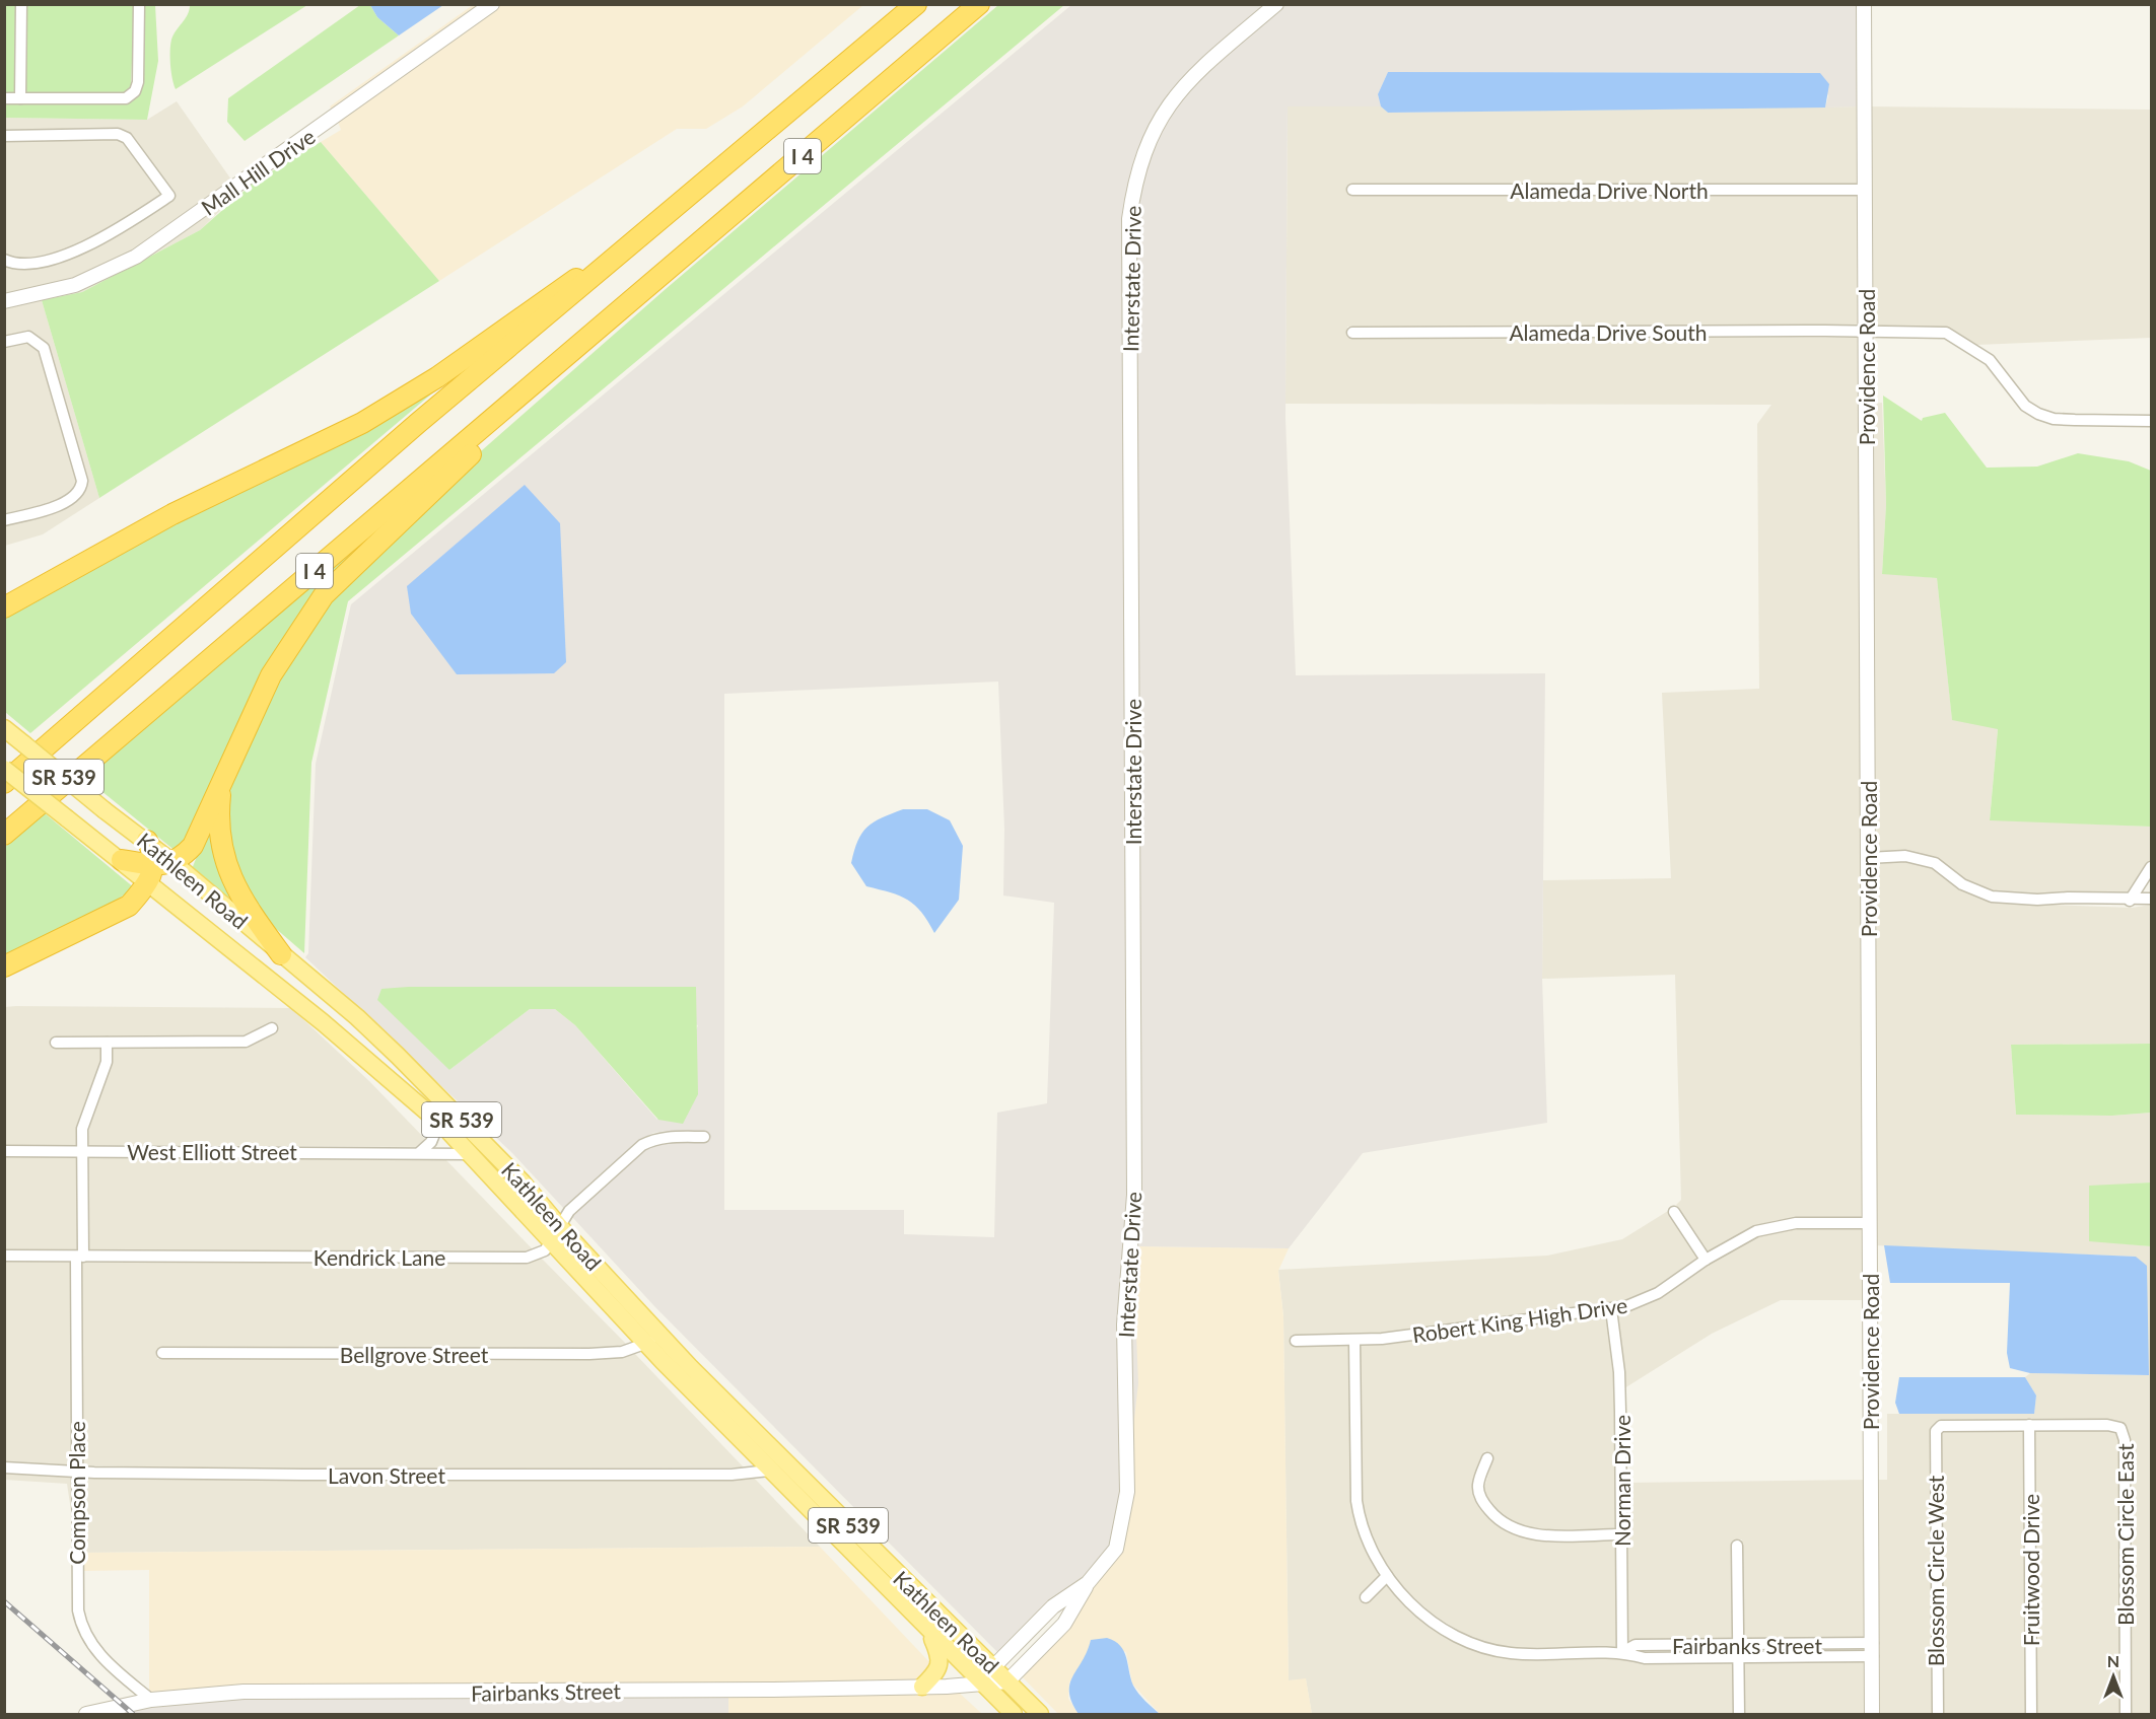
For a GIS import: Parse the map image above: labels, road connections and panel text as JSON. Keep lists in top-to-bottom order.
{
  "streets": {
    "highway": ["I 4"],
    "main road": ["SR 539", "Kathleen Road"],
    "street": [
      "Mall Hill Drive",
      "Alameda Drive North",
      "Interstate Drive",
      "Alameda Drive South",
      "Providence Road",
      "West Elliott Street",
      "Kendrick Lane",
      "Robert King High Drive",
      "Bellgrove Street",
      "Lavon Street",
      "Norman Drive",
      "Compson Place",
      "Blossom Circle East",
      "Fruitwood Drive",
      "Blossom Circle West",
      "Fairbanks Street"
    ]
  },
  "crossings": [
    ["Alameda Drive North", "Providence Road"],
    ["Interstate Drive", "Kathleen Road"],
    ["Interstate Drive", "Fairbanks Street"],
    ["Alameda Drive South", "Providence Road"],
    ["Providence Road", "Robert King High Drive"],
    ["Providence Road", "Fairbanks Street"],
    ["Kathleen Road", "West Elliott Street"],
    ["Kathleen Road", "Kendrick Lane"],
    ["Kathleen Road", "Bellgrove Street"],
    ["Kathleen Road", "Lavon Street"],
    ["Kathleen Road", "Fairbanks Street"],
    ["West Elliott Street", "Compson Place"],
    ["Kendrick Lane", "Compson Place"],
    ["Robert King High Drive", "Norman Drive"],
    ["Robert King High Drive", "Fairbanks Street"],
    ["Lavon Street", "Compson Place"],
    ["Norman Drive", "Fairbanks Street"],
    ["Compson Place", "Fairbanks Street"],
    ["Blossom Circle East", "Fruitwood Drive"],
    ["Blossom Circle East", "Blossom Circle West"],
    ["Fruitwood Drive", "Blossom Circle West"]
  ],
  "north": "top"
}
